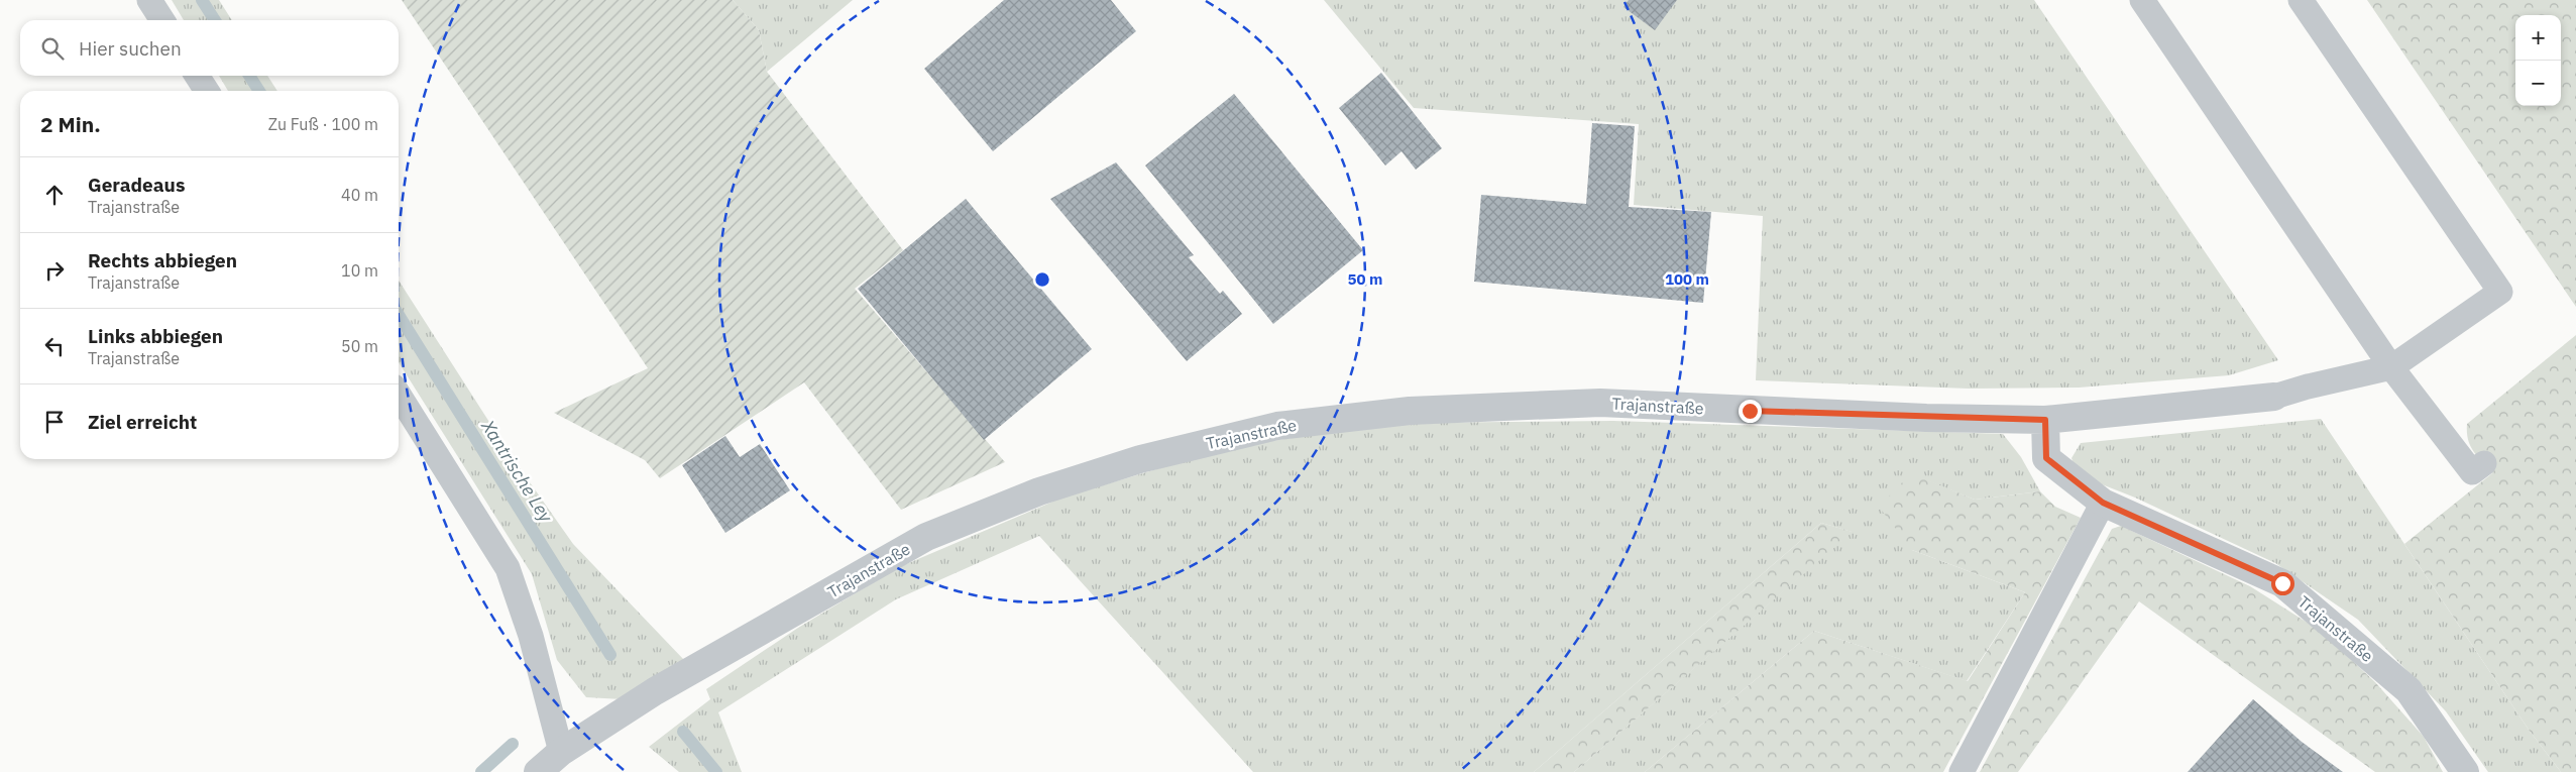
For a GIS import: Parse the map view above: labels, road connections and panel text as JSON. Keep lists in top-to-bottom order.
{
  "streets": {
    "street": ["Trajanstraße"]
  },
  "water": ["Xantrische Ley"],
  "page": {
    "map_buttons": ["+", "−"],
    "search": "Hier suchen",
    "heading": ["2 Min.", "Zu Fuß · 100 m"],
    "list": [
      ["Geradeaus", "Trajanstraße", "40 m"],
      ["Rechts abbiegen", "Trajanstraße", "10 m"],
      ["Links abbiegen", "Trajanstraße", "50 m"],
      "Ziel erreicht"
    ]
  },
  "rings": ["50 m", "100 m"]
}
